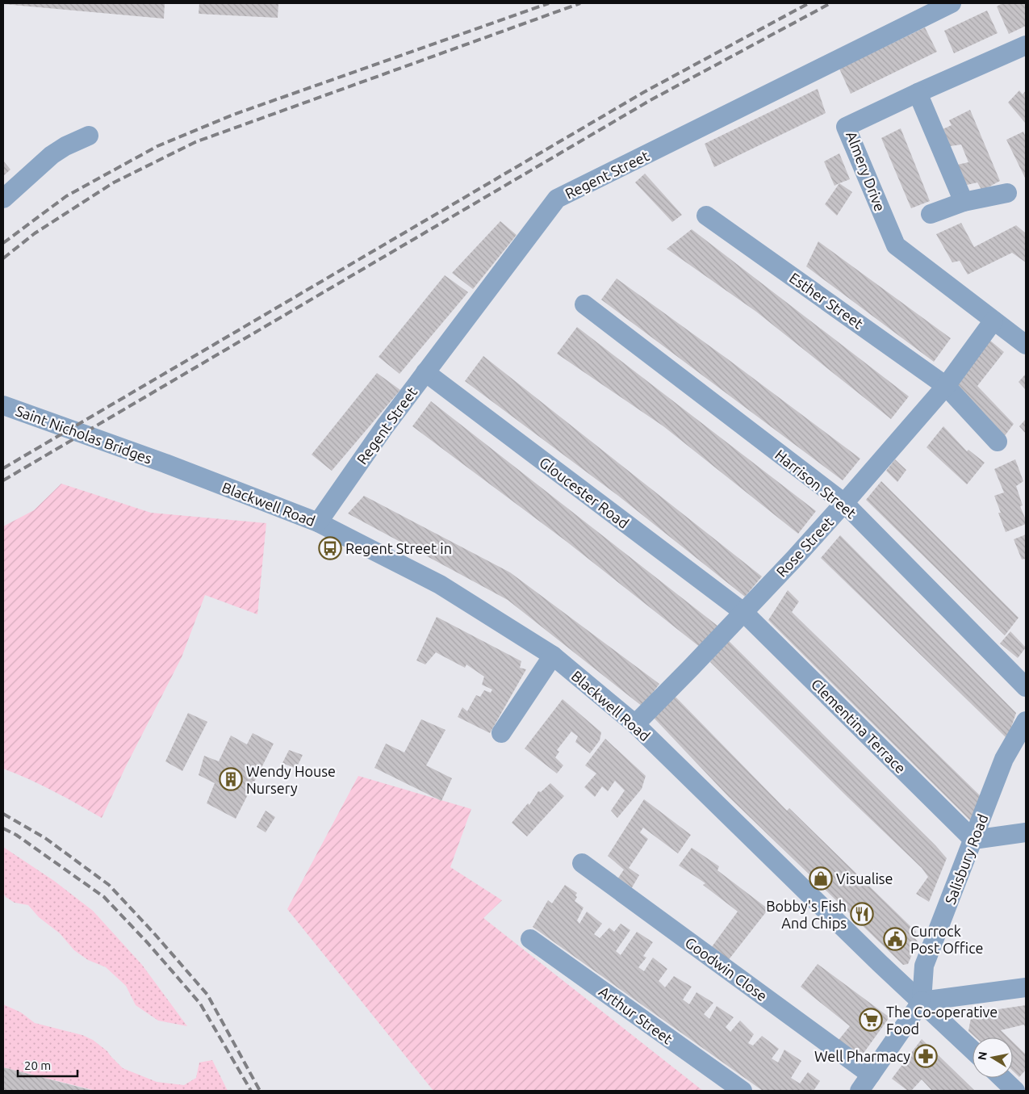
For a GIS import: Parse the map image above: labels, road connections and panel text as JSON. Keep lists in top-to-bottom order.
{
  "streets": {
    "street": [
      "Almery Drive",
      "Regent Street",
      "Esther Street",
      "Saint Nicholas Bridges",
      "Harrison Street",
      "Gloucester Road",
      "Blackwell Road",
      "Rose Street",
      "Clementina Terrace",
      "Salisbury Road",
      "Goodwin Close",
      "Arthur Street"
    ]
  },
  "crossings": [
    ["Almery Drive", "Rose Street"],
    ["Regent Street", "Gloucester Road"],
    ["Regent Street", "Blackwell Road"],
    ["Esther Street", "Rose Street"],
    ["Saint Nicholas Bridges", "Blackwell Road"],
    ["Harrison Street", "Rose Street"],
    ["Gloucester Road", "Rose Street"],
    ["Gloucester Road", "Clementina Terrace"],
    ["Blackwell Road", "Rose Street"],
    ["Blackwell Road", "Salisbury Road"],
    ["Rose Street", "Clementina Terrace"],
    ["Clementina Terrace", "Salisbury Road"]
  ],
  "places": {
    "bus stop": ["Regent Street in"],
    "building": ["Wendy House Nursery"],
    "shop": ["Visualise"],
    "restaurant": ["Bobby's Fish And Chips"],
    "public building": ["Currock Post Office"],
    "supermarket": ["The Co-operative Food"],
    "pharmacy": ["Well Pharmacy"]
  },
  "scale_bar": "20 m",
  "north": "left"
}
